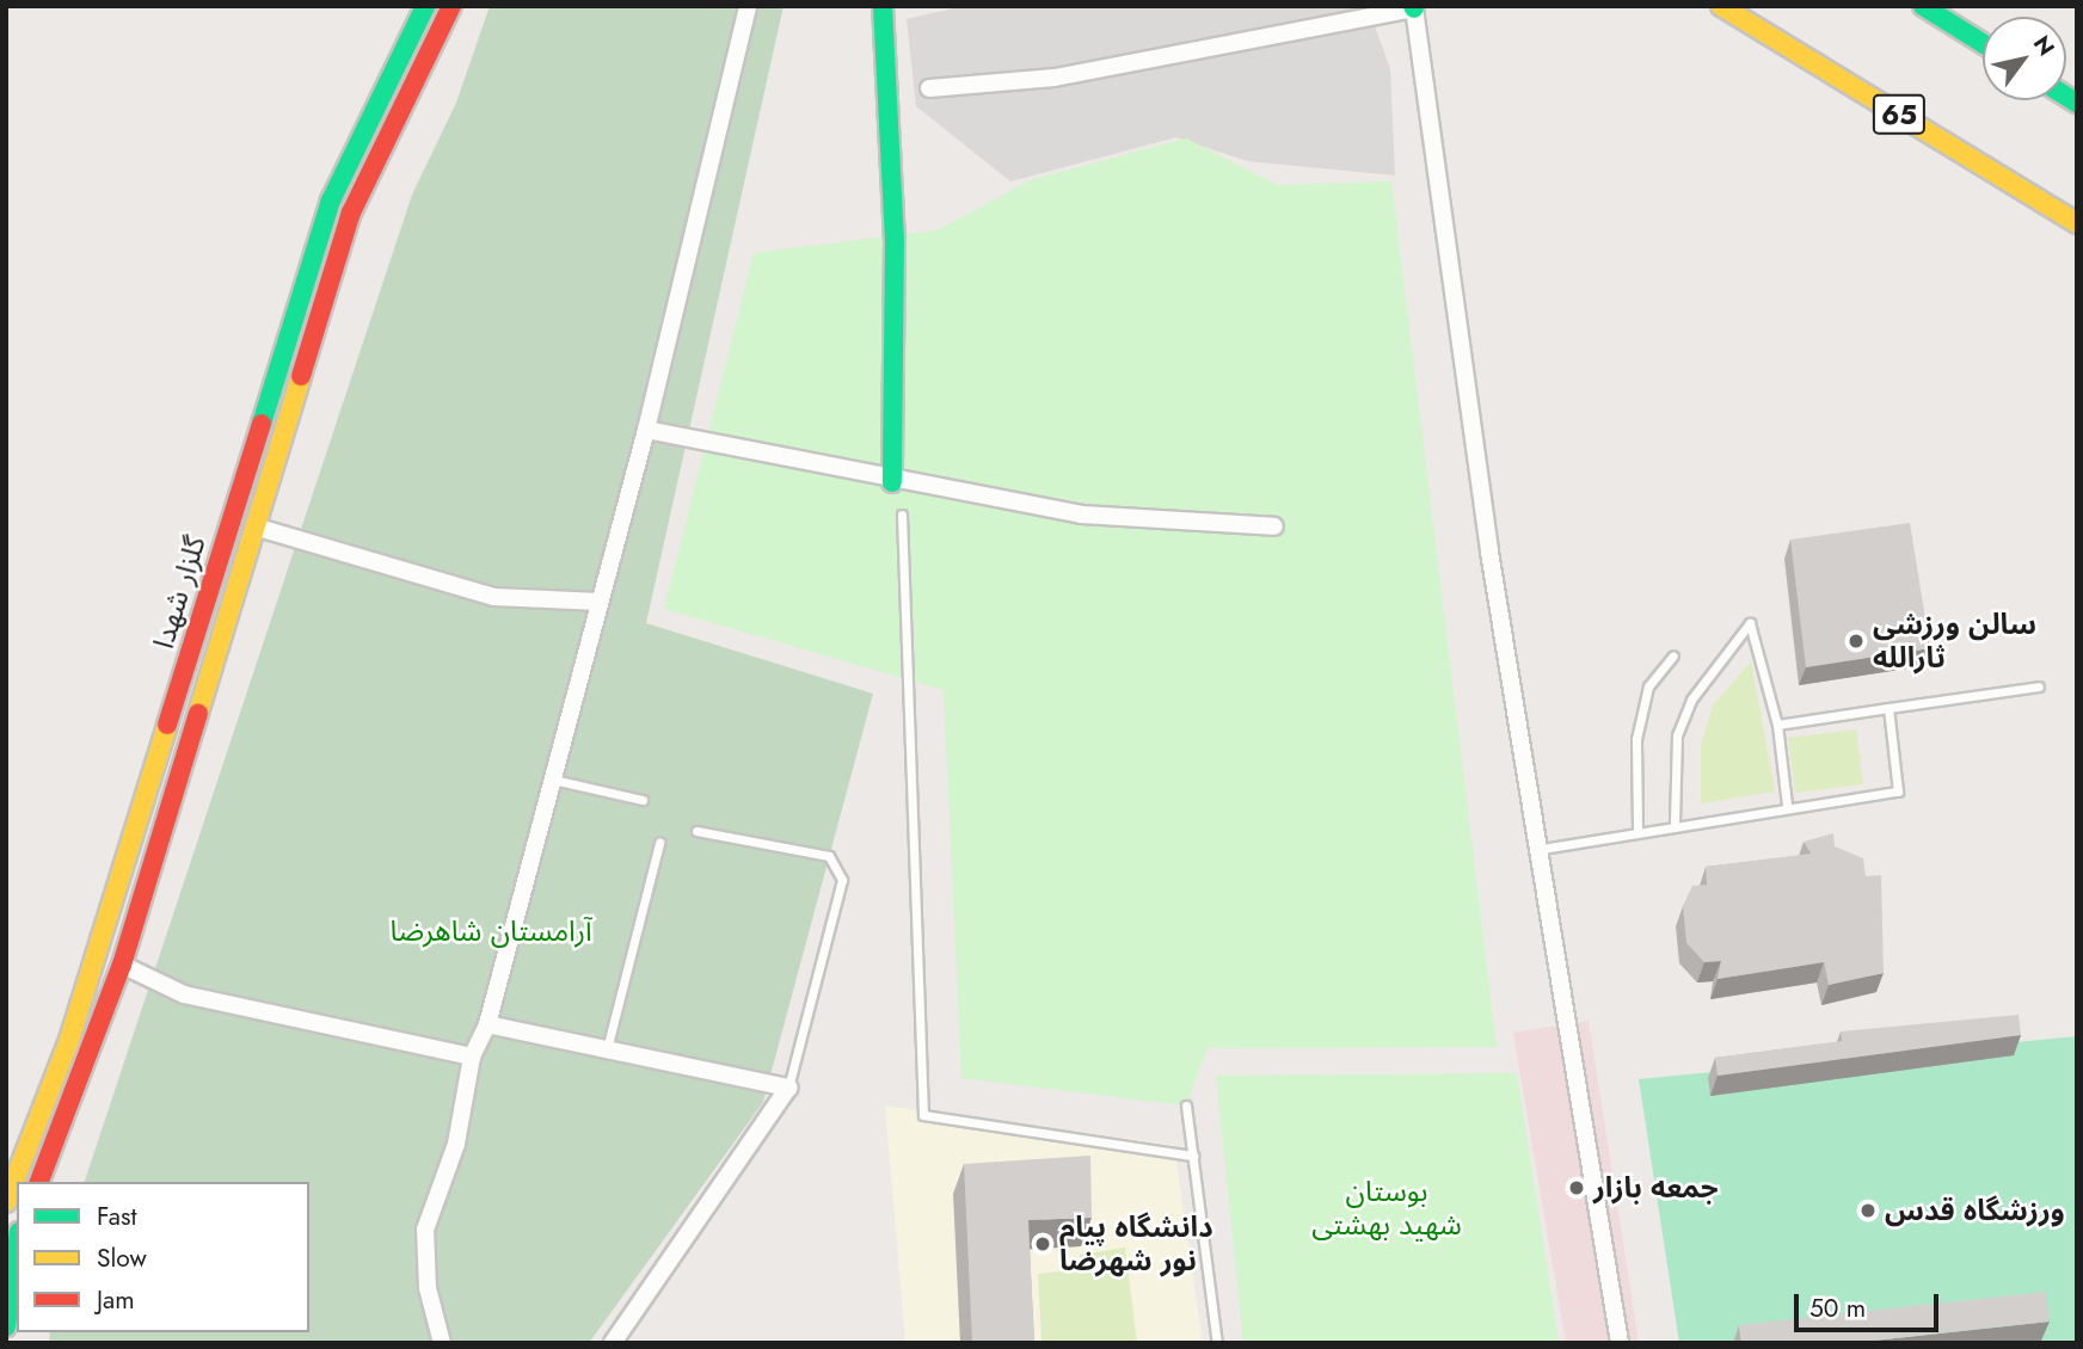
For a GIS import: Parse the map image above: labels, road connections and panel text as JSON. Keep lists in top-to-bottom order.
{
  "streets": {
    "main road": ["65", "گلزار شهدا"]
  },
  "parks": ["آرامستان شاهرضا", "بوستان شهید بهشتی"],
  "places": [
    "سالن ورزشی ثارالله",
    "جمعه بازار",
    "ورزشگاه قدس",
    "دانشگاه پیام نور شهرضا"
  ],
  "legend": ["Fast", "Slow", "Jam"],
  "scale_bar": "50 m",
  "north": "top right"
}
